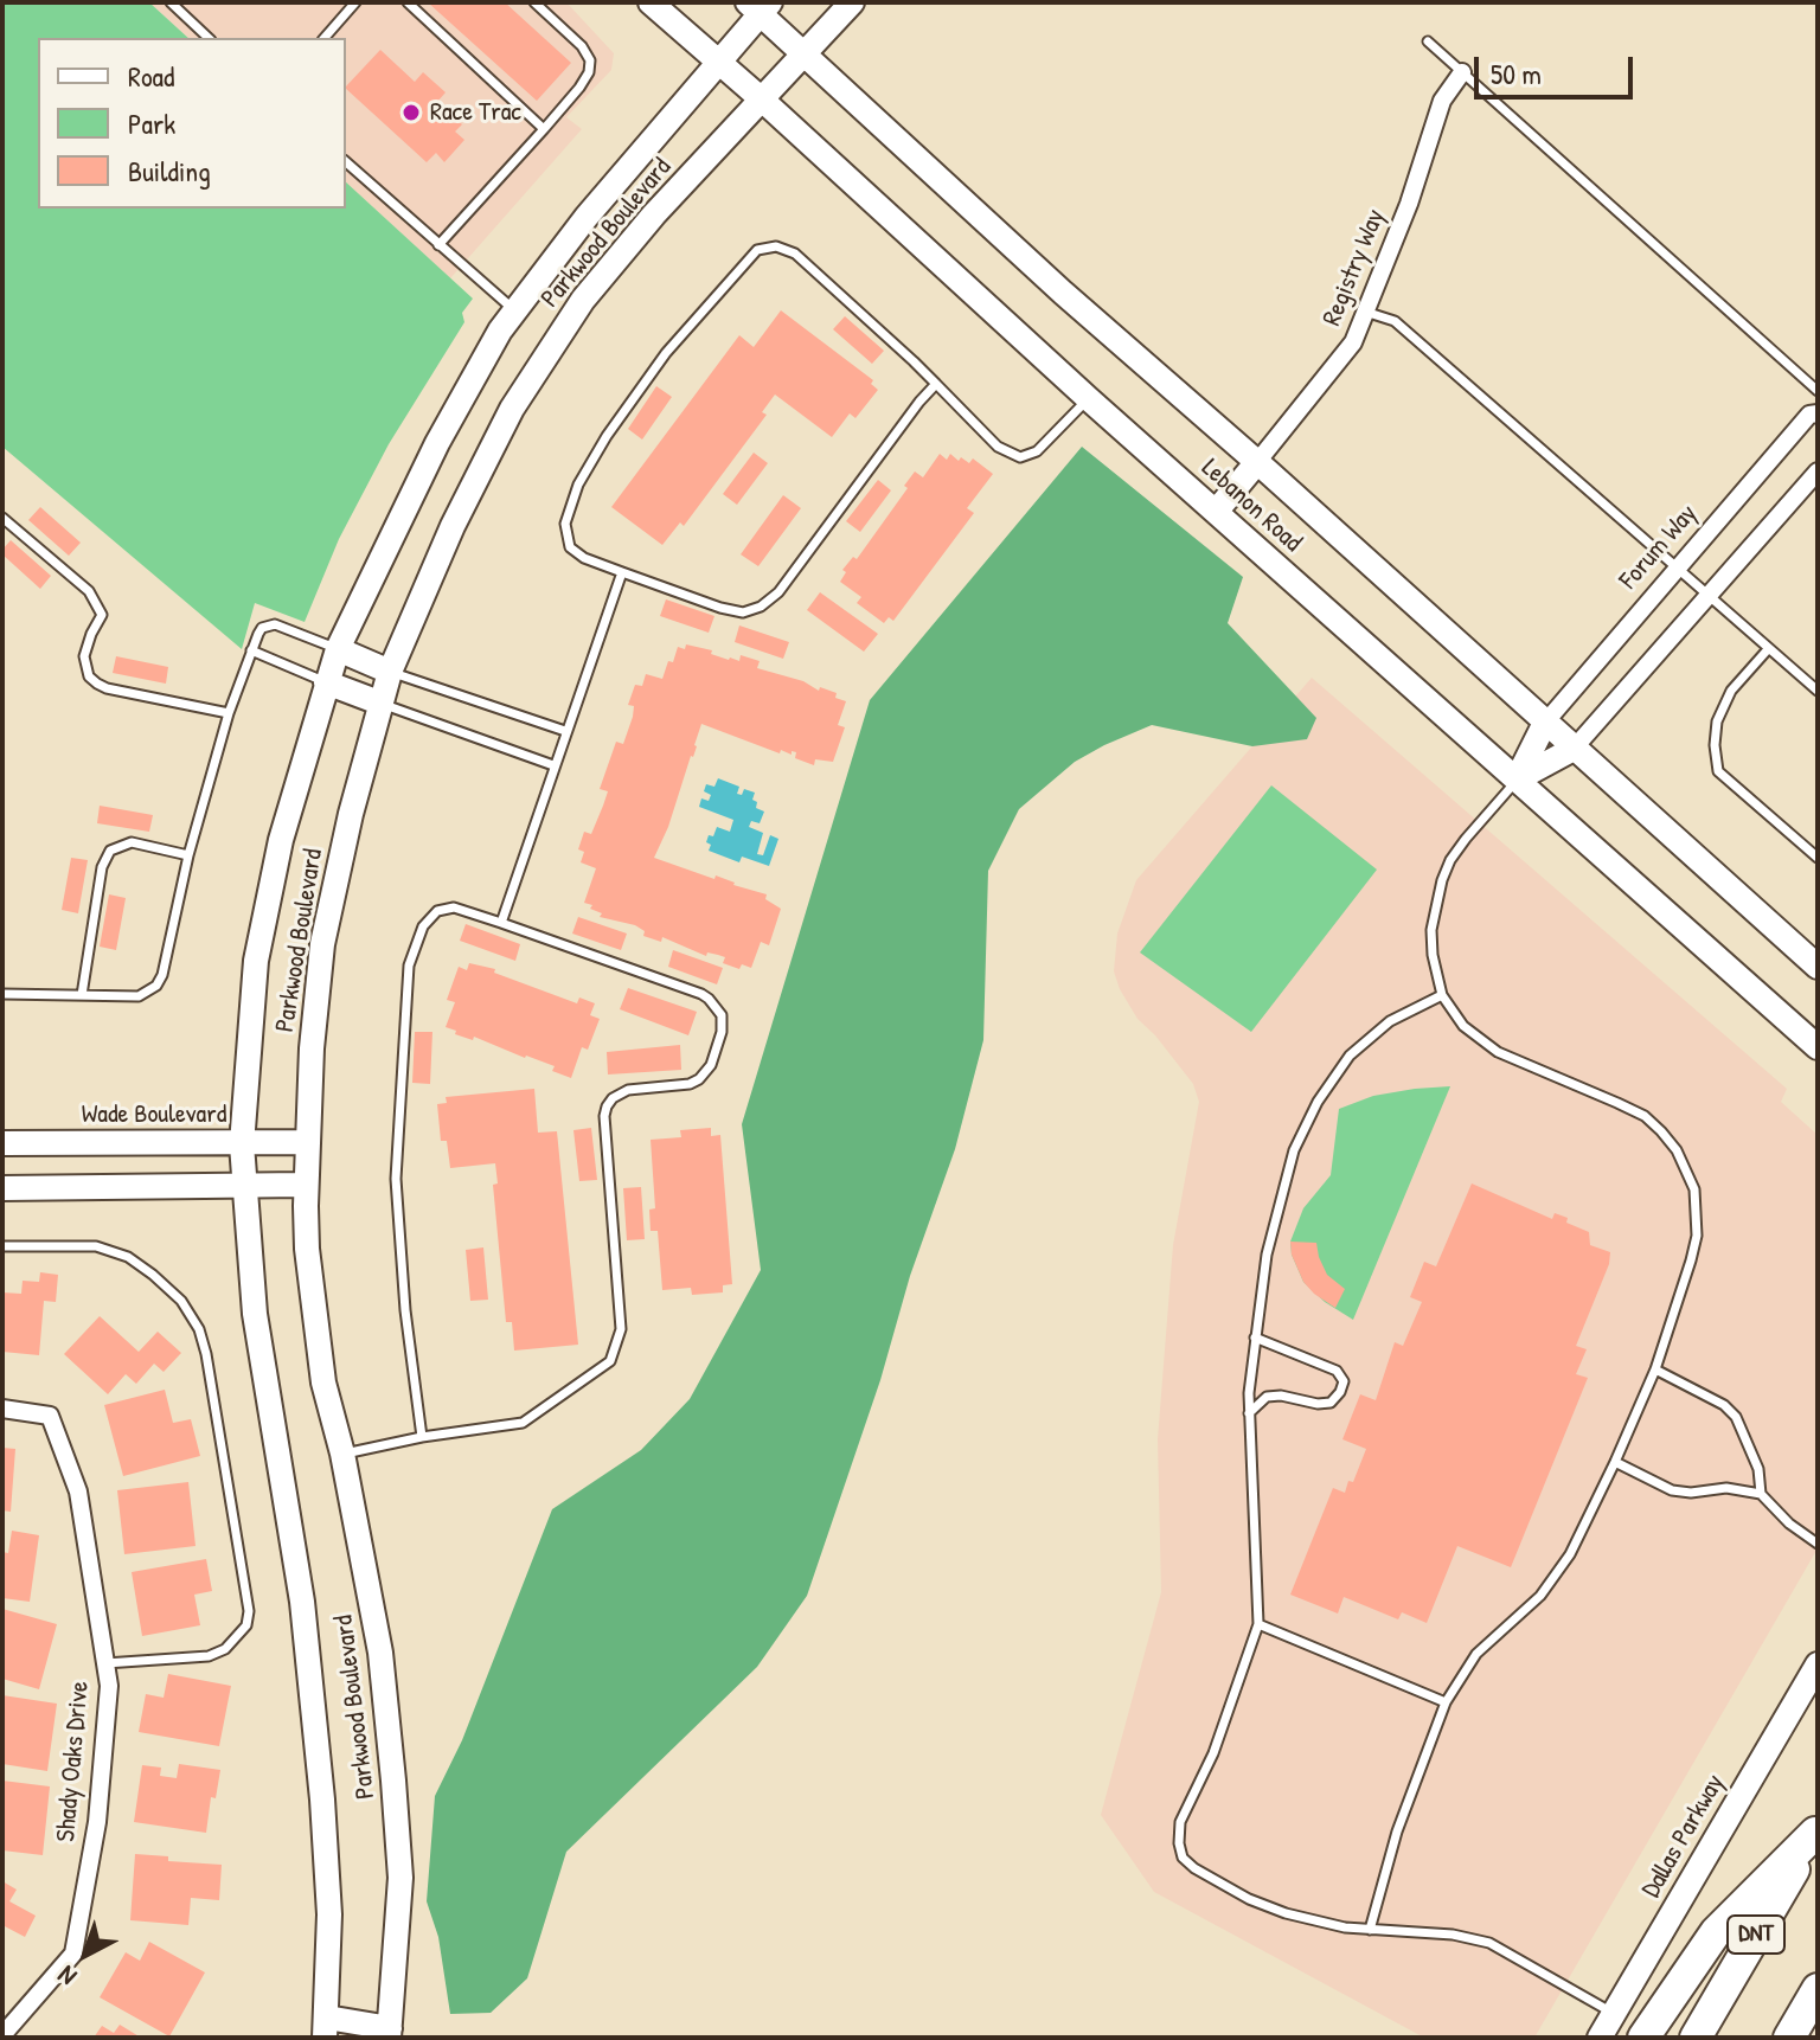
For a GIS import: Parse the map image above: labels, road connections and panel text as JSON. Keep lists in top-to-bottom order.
{
  "streets": {
    "highway": ["DNT"],
    "main road": [
      "Parkwood Boulevard",
      "Lebanon Road",
      "Wade Boulevard",
      "Dallas Parkway"
    ],
    "street": ["Registry Way", "Forum Way", "Shady Oaks Drive"]
  },
  "crossings": [
    ["Parkwood Boulevard", "Lebanon Road"],
    ["Parkwood Boulevard", "Wade Boulevard"],
    ["Registry Way", "Lebanon Road"],
    ["Lebanon Road", "Forum Way"]
  ],
  "places": ["Race Trac"],
  "legend": ["Road", "Park", "Building"],
  "scale_bar": "50 m",
  "north": "bottom left"
}
